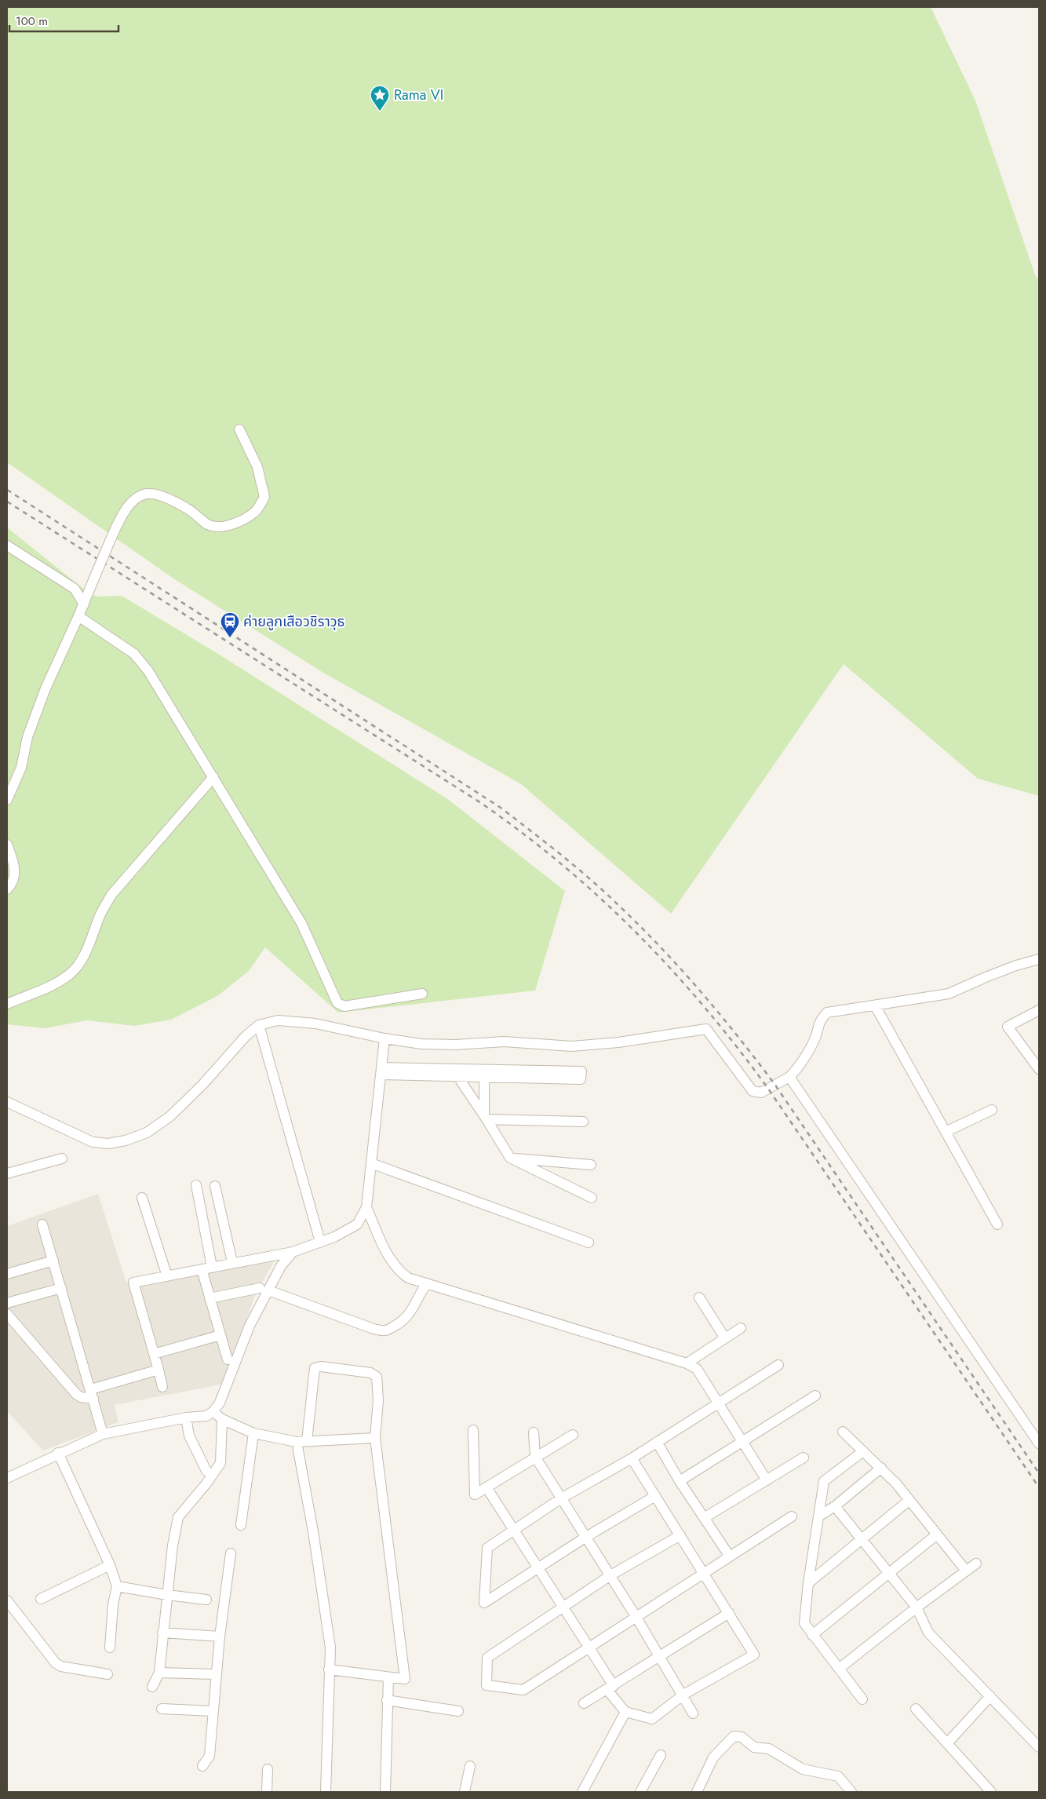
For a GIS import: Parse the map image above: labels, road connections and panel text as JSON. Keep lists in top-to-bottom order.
{
  "places": {
    "place": ["Rama VI"],
    "station": ["ค่ายลูกเสือวชิราวุธ"]
  },
  "scale_bar": "100 m"
}
